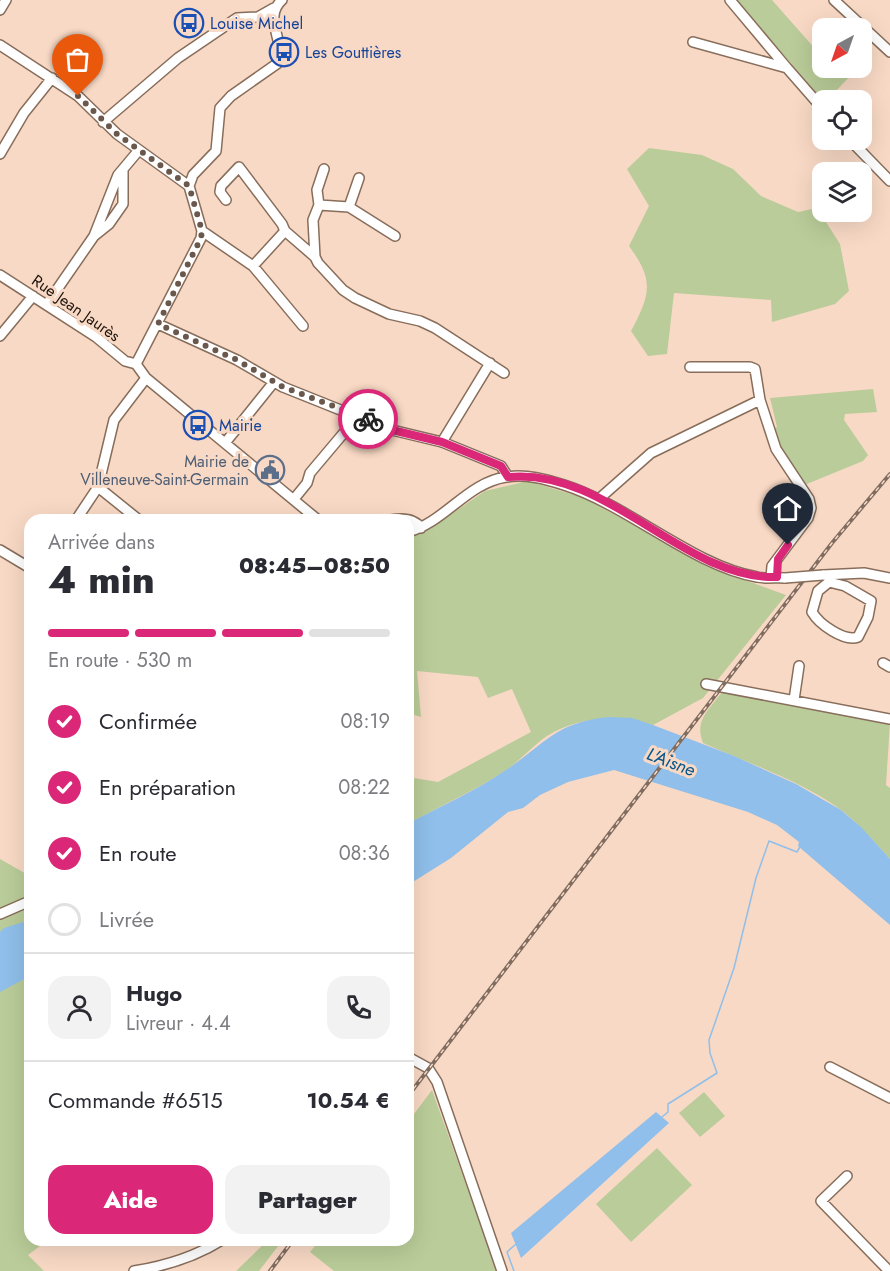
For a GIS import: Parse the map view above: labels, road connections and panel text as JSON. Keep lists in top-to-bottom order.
{
  "streets": {
    "street": ["Rue Jean Jaurès"]
  },
  "water": ["L'Aisne"],
  "places": {
    "bus stop": ["Louise Michel", "Les Gouttières", "Mairie"],
    "public building": ["Mairie de Villeneuve-Saint-Germain"]
  },
  "north": "bottom left",
  "page": {
    "heading": ["4 min", "Arrivée dans", "08:45–08:50"],
    "panel": [
      "Hugo",
      "Livreur · 4.4",
      "Commande #6515",
      "10.54 €"
    ],
    "bar": "En route · 530 m",
    "list": [
      ["Confirmée", "08:19"],
      ["En préparation", "08:22"],
      ["En route", "08:36"],
      "Livrée"
    ],
    "buttons": ["Aide", "Partager"]
  }
}
